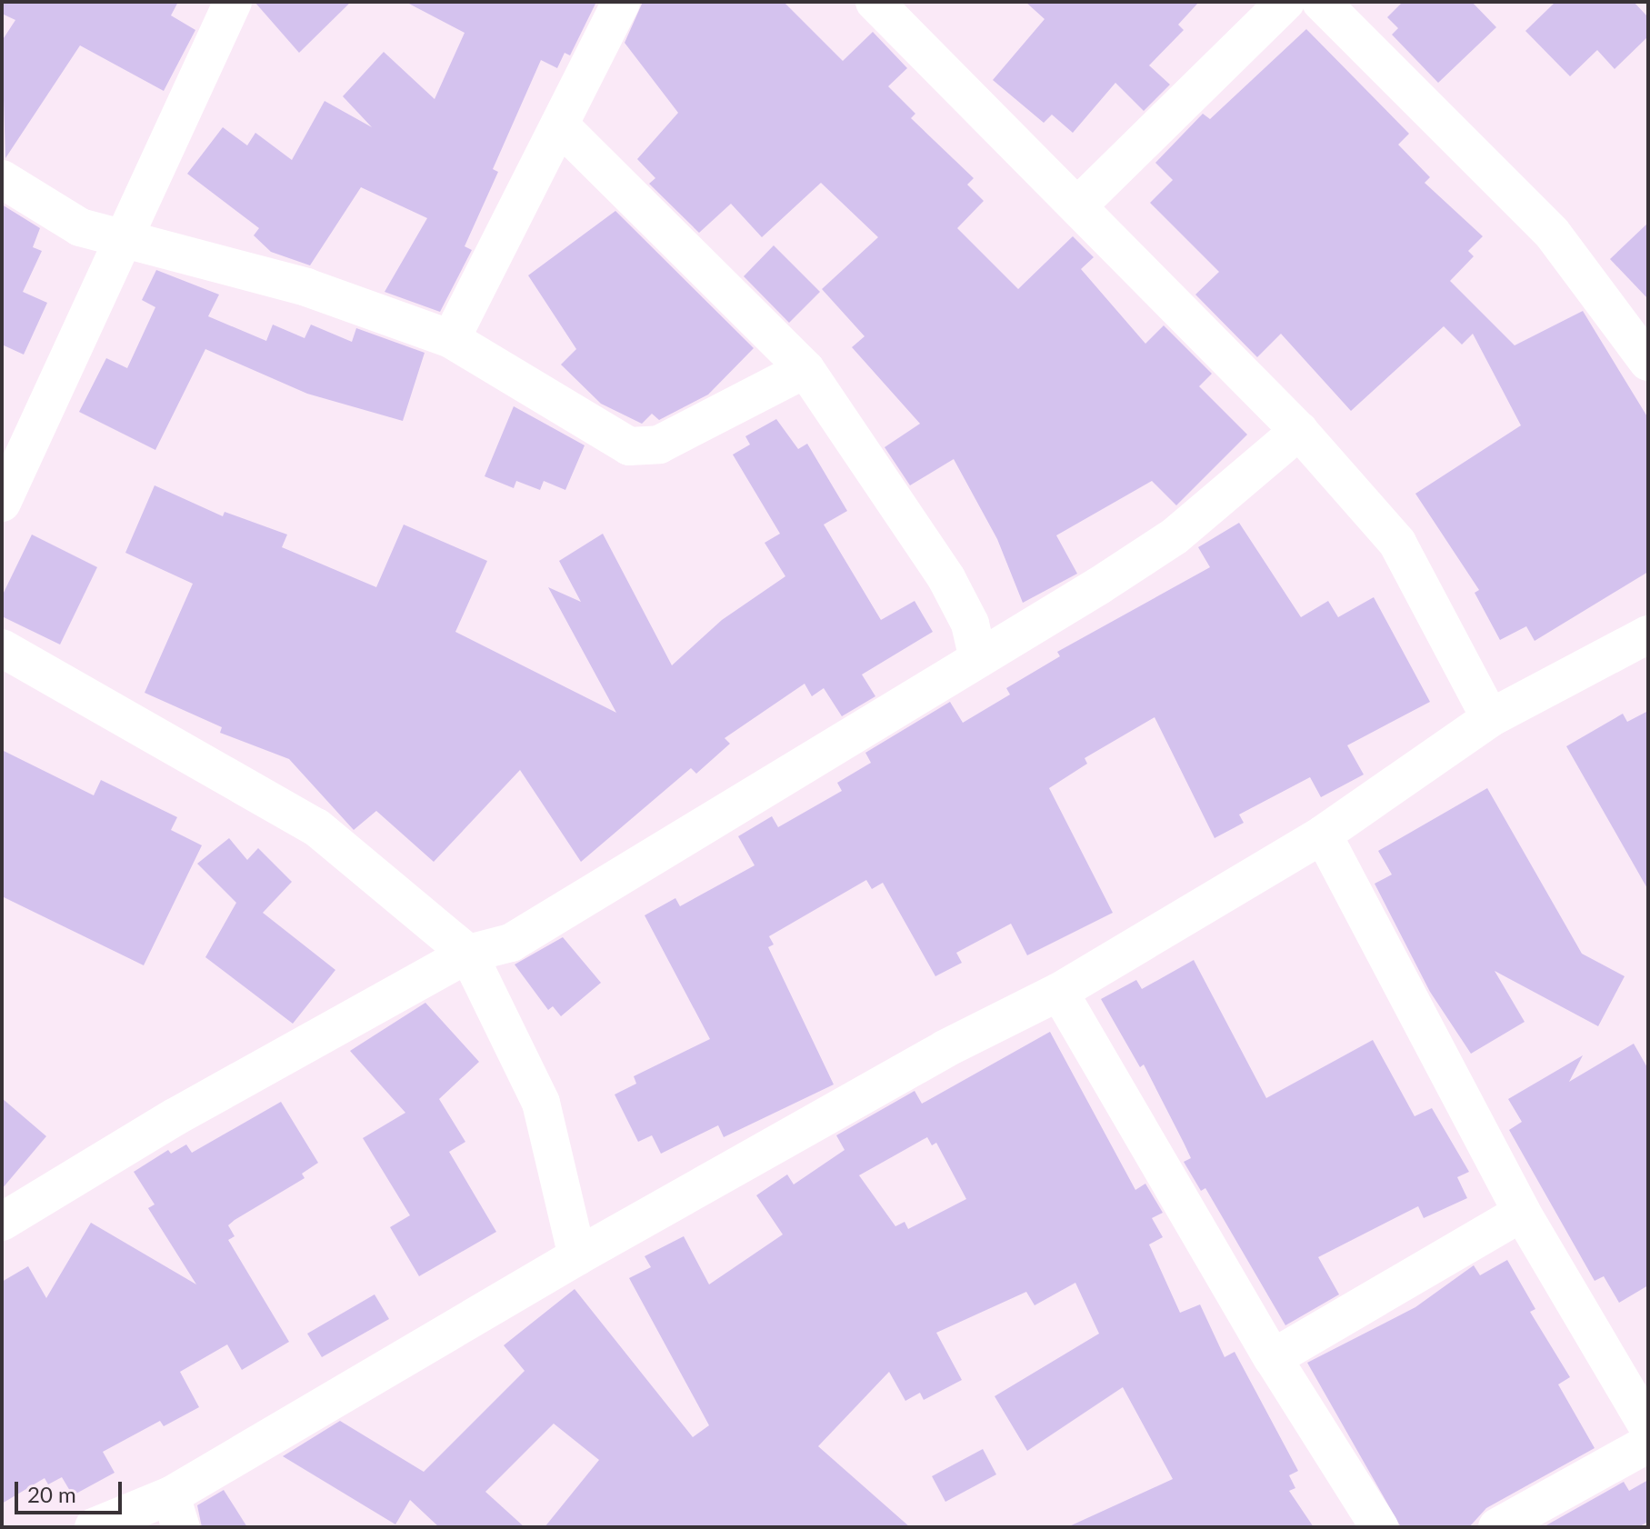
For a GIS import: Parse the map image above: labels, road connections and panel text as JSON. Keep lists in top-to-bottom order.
{
  "scale_bar": "20 m"
}
